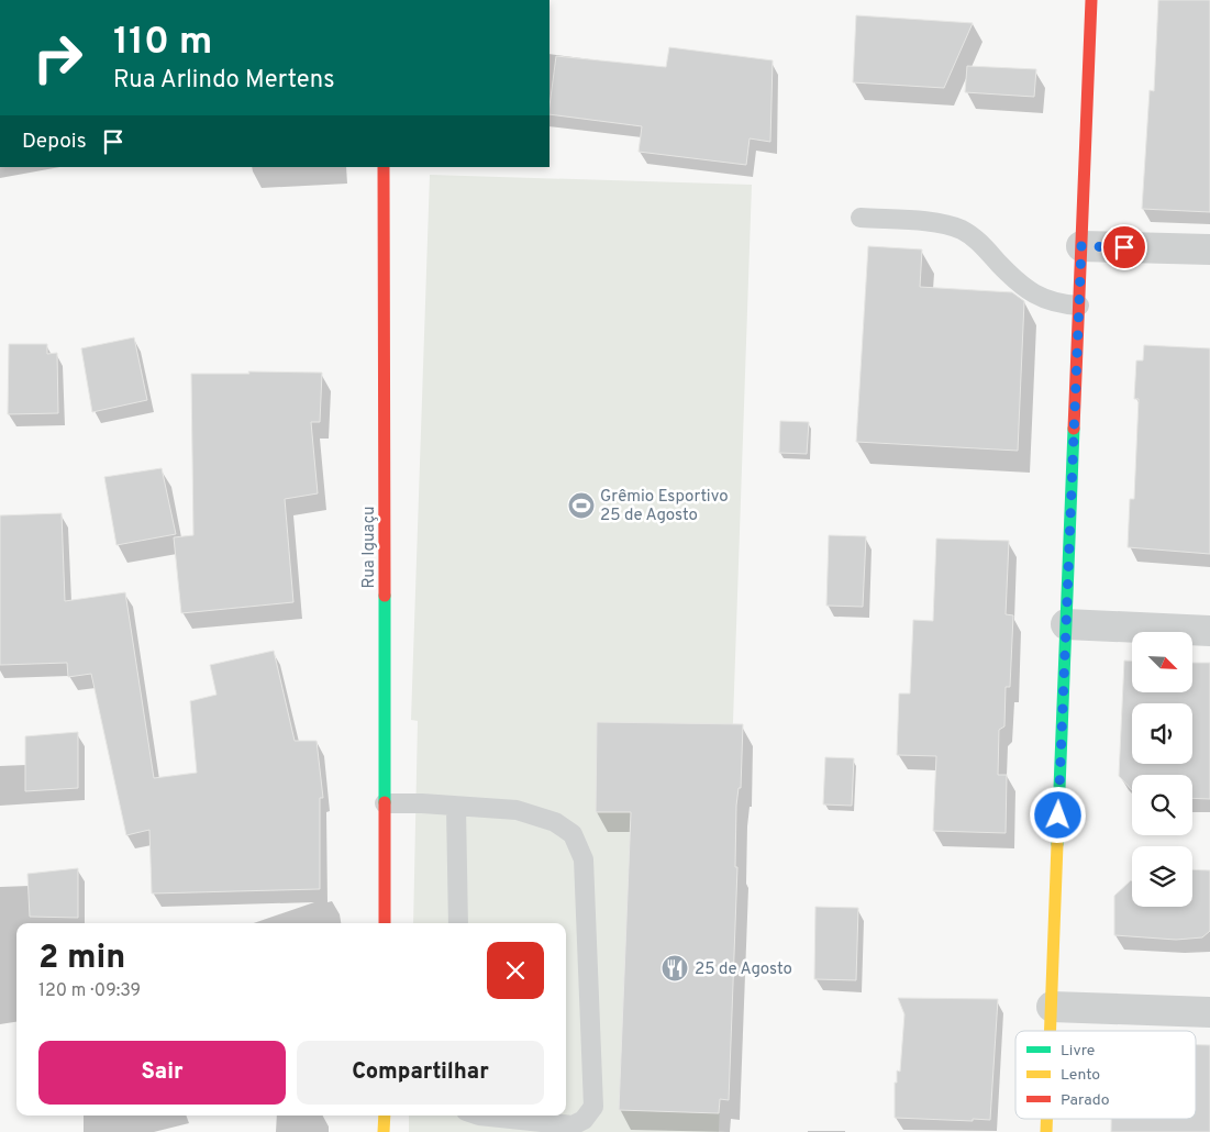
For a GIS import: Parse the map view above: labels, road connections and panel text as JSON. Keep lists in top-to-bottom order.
{
  "streets": {
    "street": ["Rua Iguaçu"]
  },
  "places": {
    "sports": ["Grêmio Esportivo 25 de Agosto"],
    "restaurant": ["25 de Agosto"]
  },
  "legend": ["Livre", "Lento", "Parado"],
  "north": "bottom right",
  "page": {
    "turn": ["110 m", "Rua Arlindo Mertens"],
    "then": "Depois",
    "heading": ["2 min", "120 m · 09:39"],
    "buttons": ["Sair", "Compartilhar"]
  }
}
